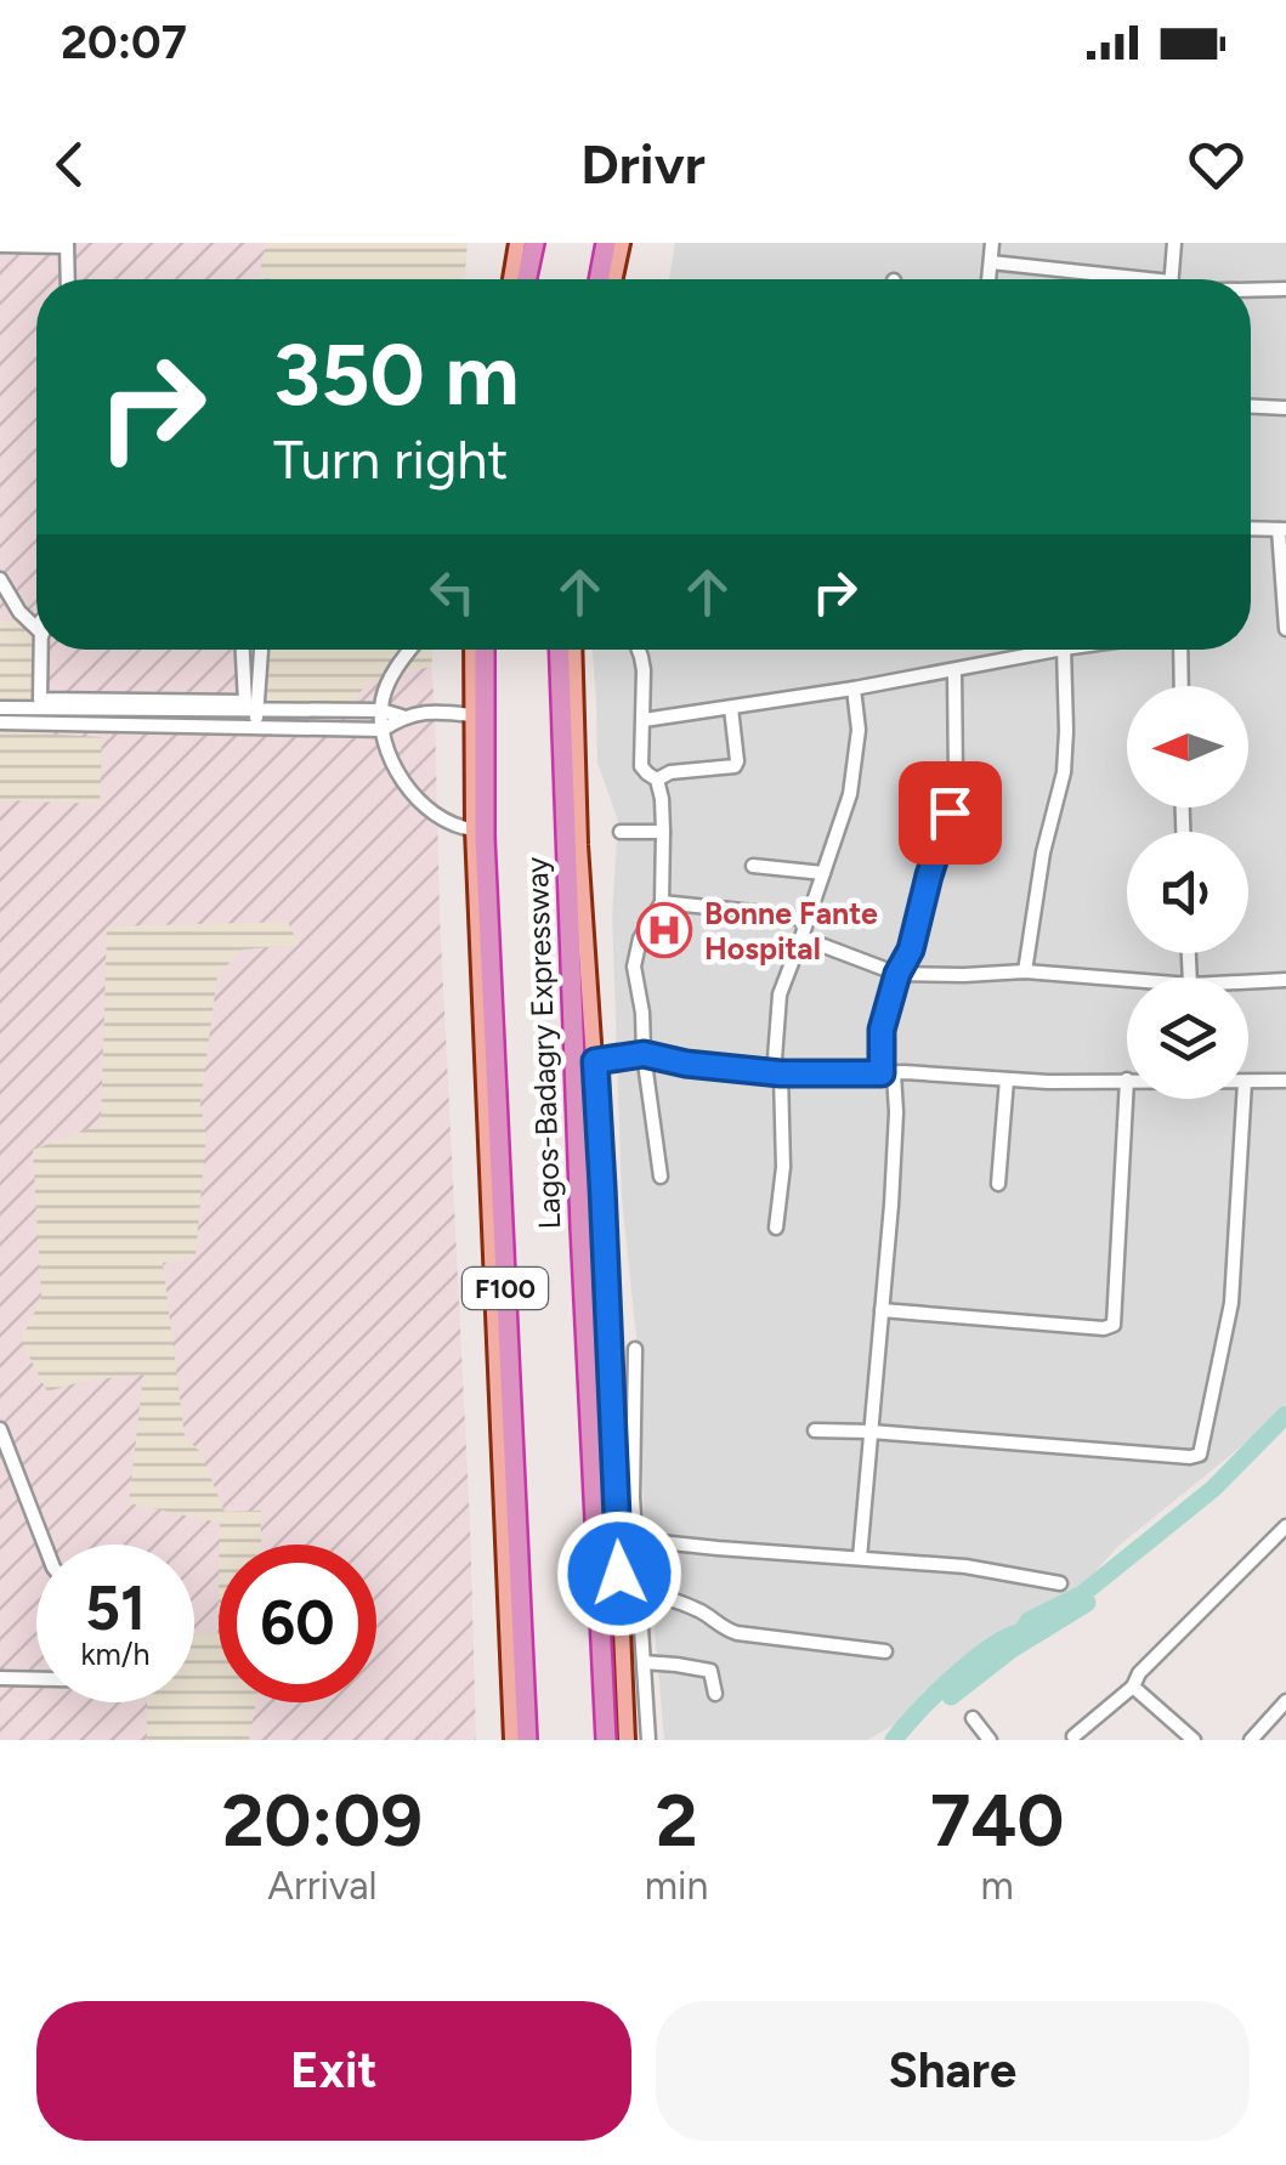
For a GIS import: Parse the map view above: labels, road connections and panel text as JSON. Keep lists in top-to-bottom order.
{
  "streets": {
    "highway": ["Lagos-Badagry Expressway", "F100"]
  },
  "places": {
    "hospital": ["Bonne Fante Hospital"]
  },
  "north": "left",
  "page": {
    "status": "20:07",
    "header": "Drivr",
    "turn": ["350 m", "Turn right"],
    "speed": "51 km/h",
    "limit": "60",
    "eta": [
      "20:09",
      "Arrival",
      "2",
      "min",
      "740",
      "m"
    ],
    "buttons": ["Exit", "Share"]
  }
}
